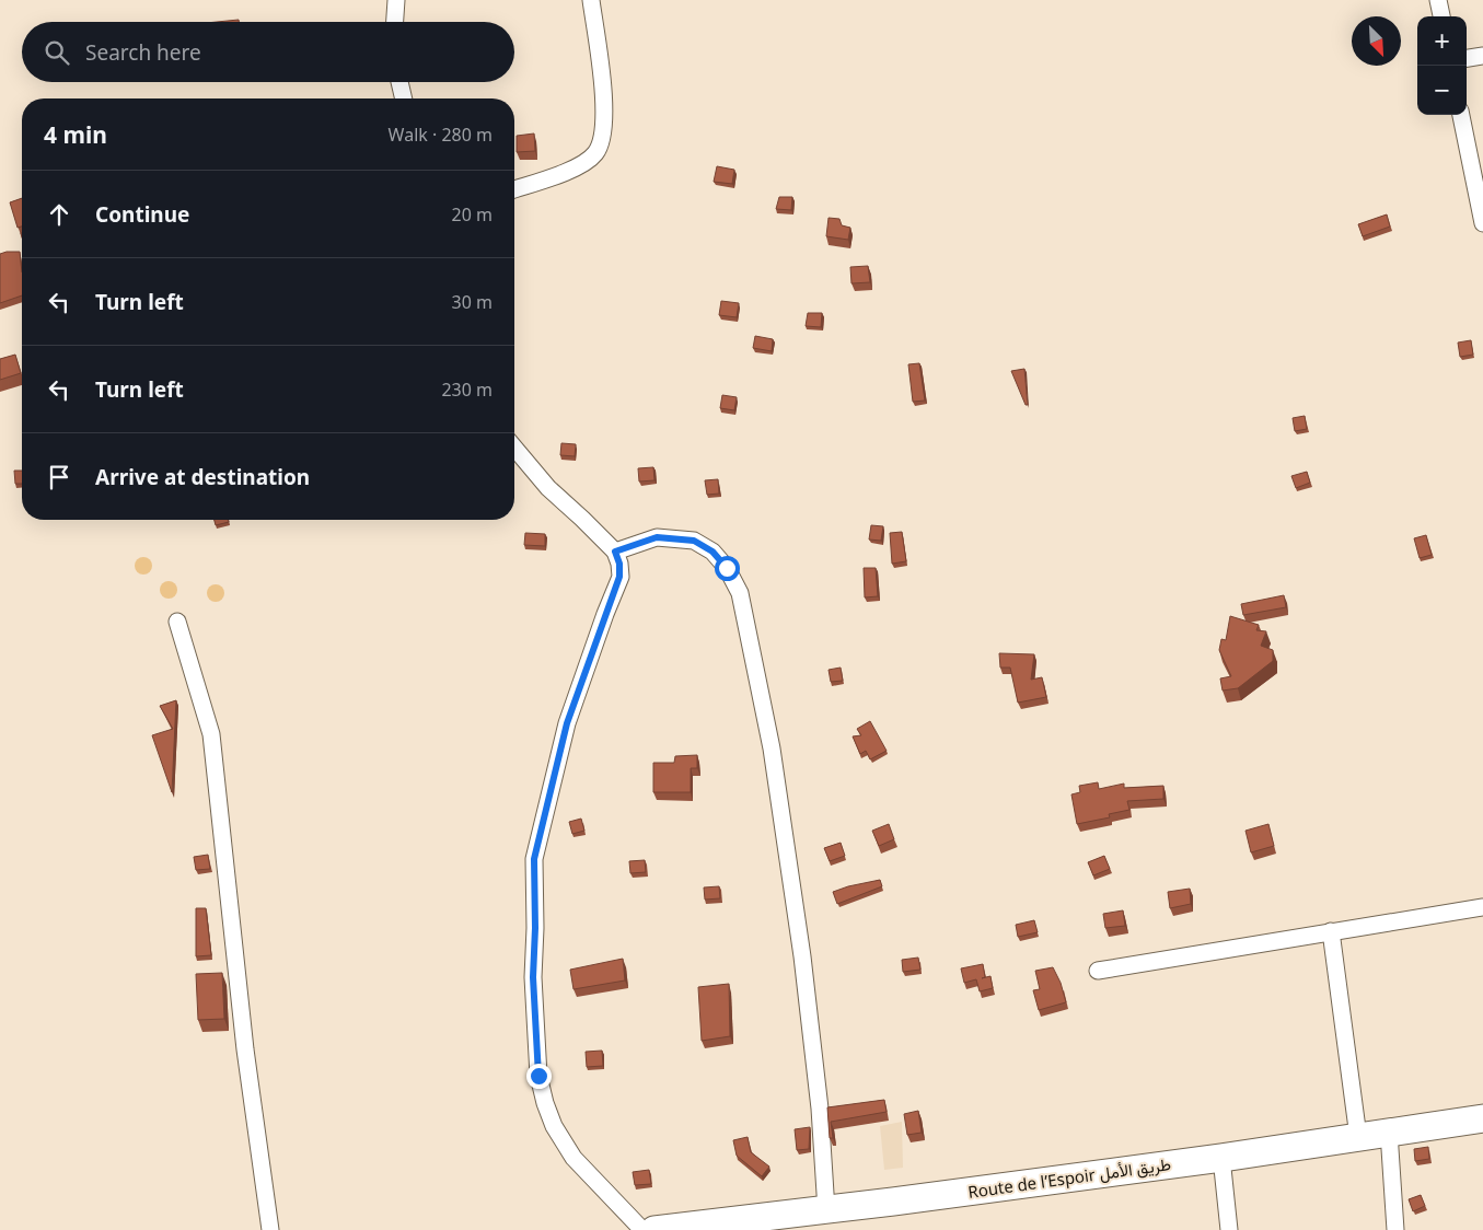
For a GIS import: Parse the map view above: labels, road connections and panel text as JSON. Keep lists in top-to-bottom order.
{
  "streets": {
    "highway": ["Route de l’Espoir طريق الأمل"]
  },
  "north": "bottom right",
  "page": {
    "map_buttons": ["+", "−"],
    "search": "Search here",
    "heading": ["4 min", "Walk · 280 m"],
    "list": [
      ["Continue", "20 m"],
      ["Turn left", "30 m"],
      ["Turn left", "230 m"],
      "Arrive at destination"
    ]
  }
}
